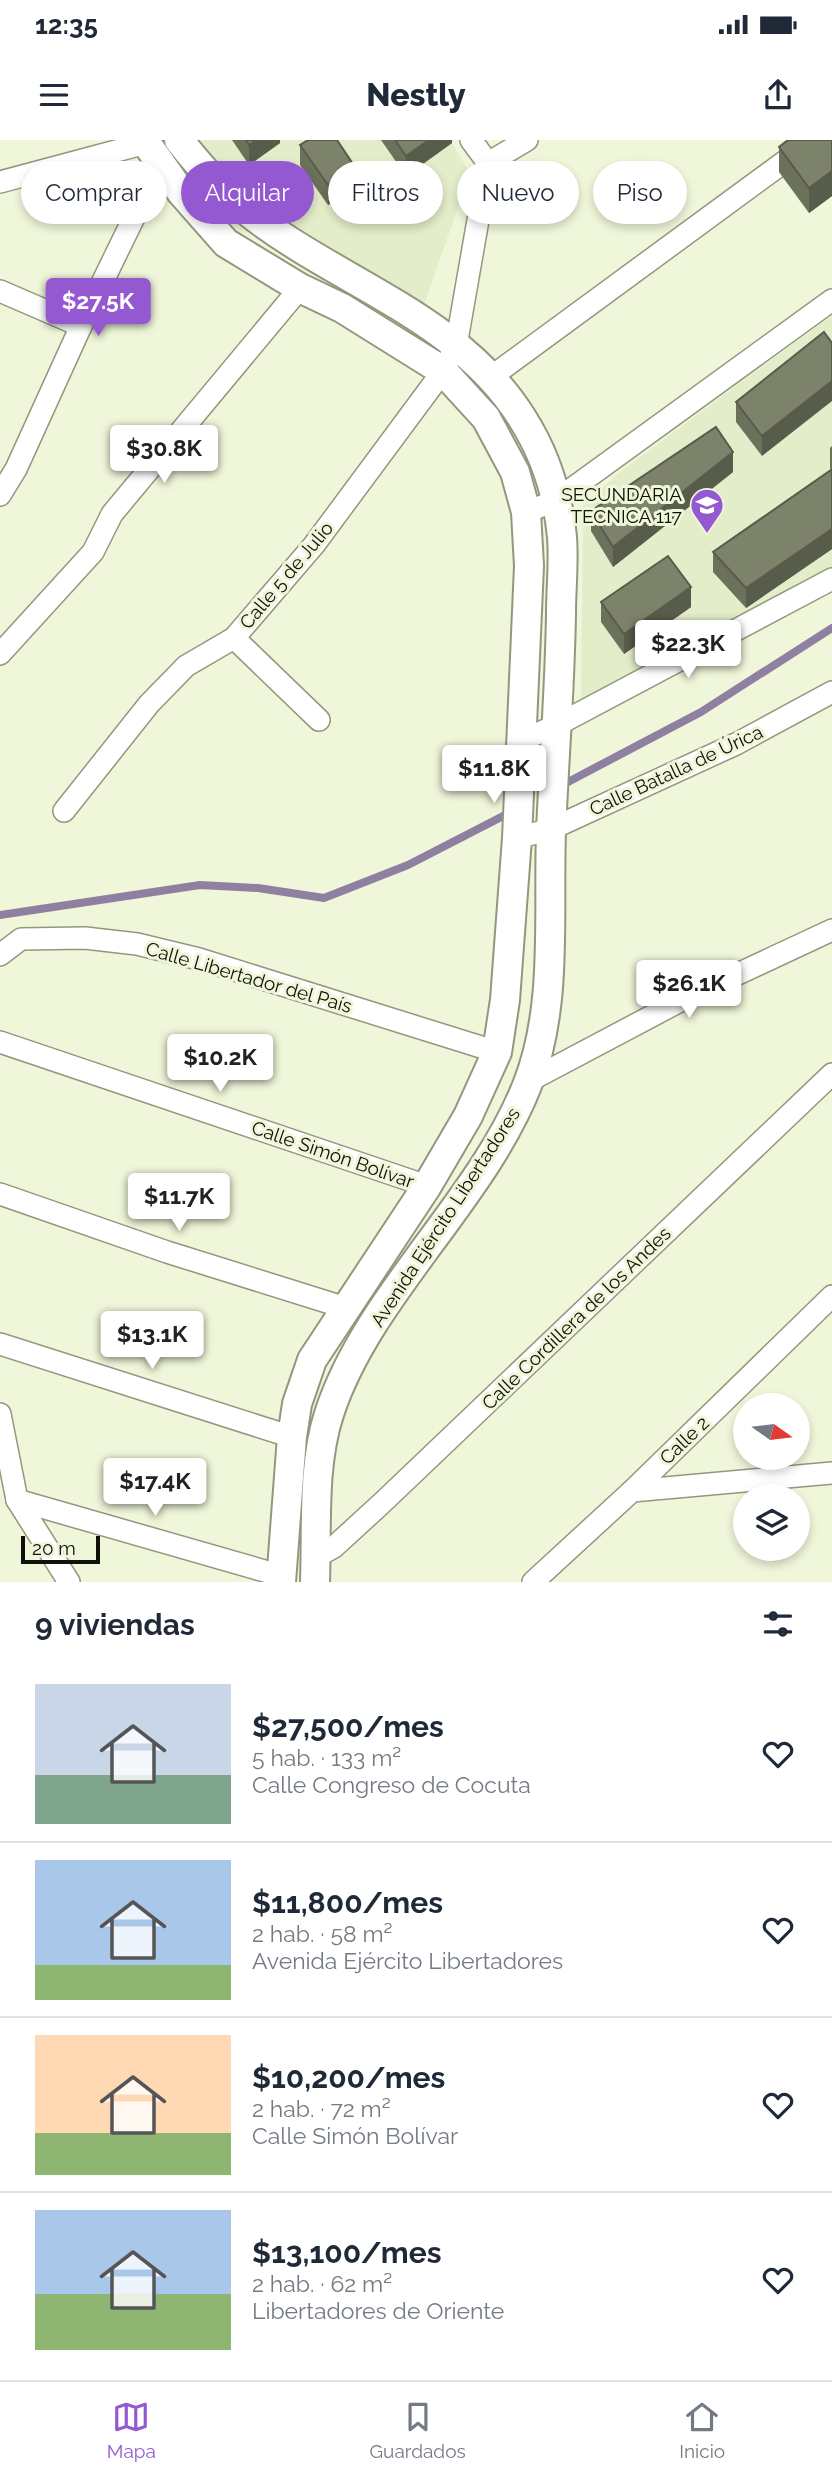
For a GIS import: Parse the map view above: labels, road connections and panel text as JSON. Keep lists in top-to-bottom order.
{
  "streets": {
    "main road": ["Avenida Ejército Libertadores"],
    "street": [
      "Calle 5 de Julio",
      "Calle Batalla de Úrica",
      "Calle Libertador del País",
      "Calle Simón Bolívar",
      "Calle Cordillera de los Andes",
      "Calle 2"
    ]
  },
  "crossings": [
    ["Calle 5 de Julio", "Avenida Ejército Libertadores"],
    ["Calle Batalla de Úrica", "Avenida Ejército Libertadores"],
    ["Calle Libertador del País", "Avenida Ejército Libertadores"],
    ["Calle Simón Bolívar", "Avenida Ejército Libertadores"],
    ["Avenida Ejército Libertadores", "Calle Cordillera de los Andes"]
  ],
  "places": {
    "school or university": ["SECUNDARIA TECNICA 117"]
  },
  "scale_bar": "20 m",
  "north": "right",
  "page": {
    "status": "12:35",
    "header": "Nestly",
    "chip": [
      "Comprar",
      "Alquilar",
      "Filtros",
      "Nuevo",
      "Piso"
    ],
    "price": [
      "$27.5K",
      "$30.8K",
      "$22.3K",
      "$11.8K",
      "$26.1K",
      "$10.2K",
      "$11.7K",
      "$13.1K",
      "$17.4K"
    ],
    "scale": "20 m",
    "heading": "9 viviendas",
    "list": [
      {
        "name": "$27,500/mes",
        "note": "5 hab. · 133 m² · Calle Congreso de Cocuta"
      },
      {
        "name": "$11,800/mes",
        "note": "2 hab. · 58 m² · Avenida Ejército Libertadores"
      },
      {
        "name": "$10,200/mes",
        "note": "2 hab. · 72 m² · Calle Simón Bolívar"
      },
      {
        "name": "$13,100/mes",
        "note": "2 hab. · 62 m² · Libertadores de Oriente"
      }
    ],
    "tabs": ["Mapa", "Guardados", "Inicio"]
  }
}
